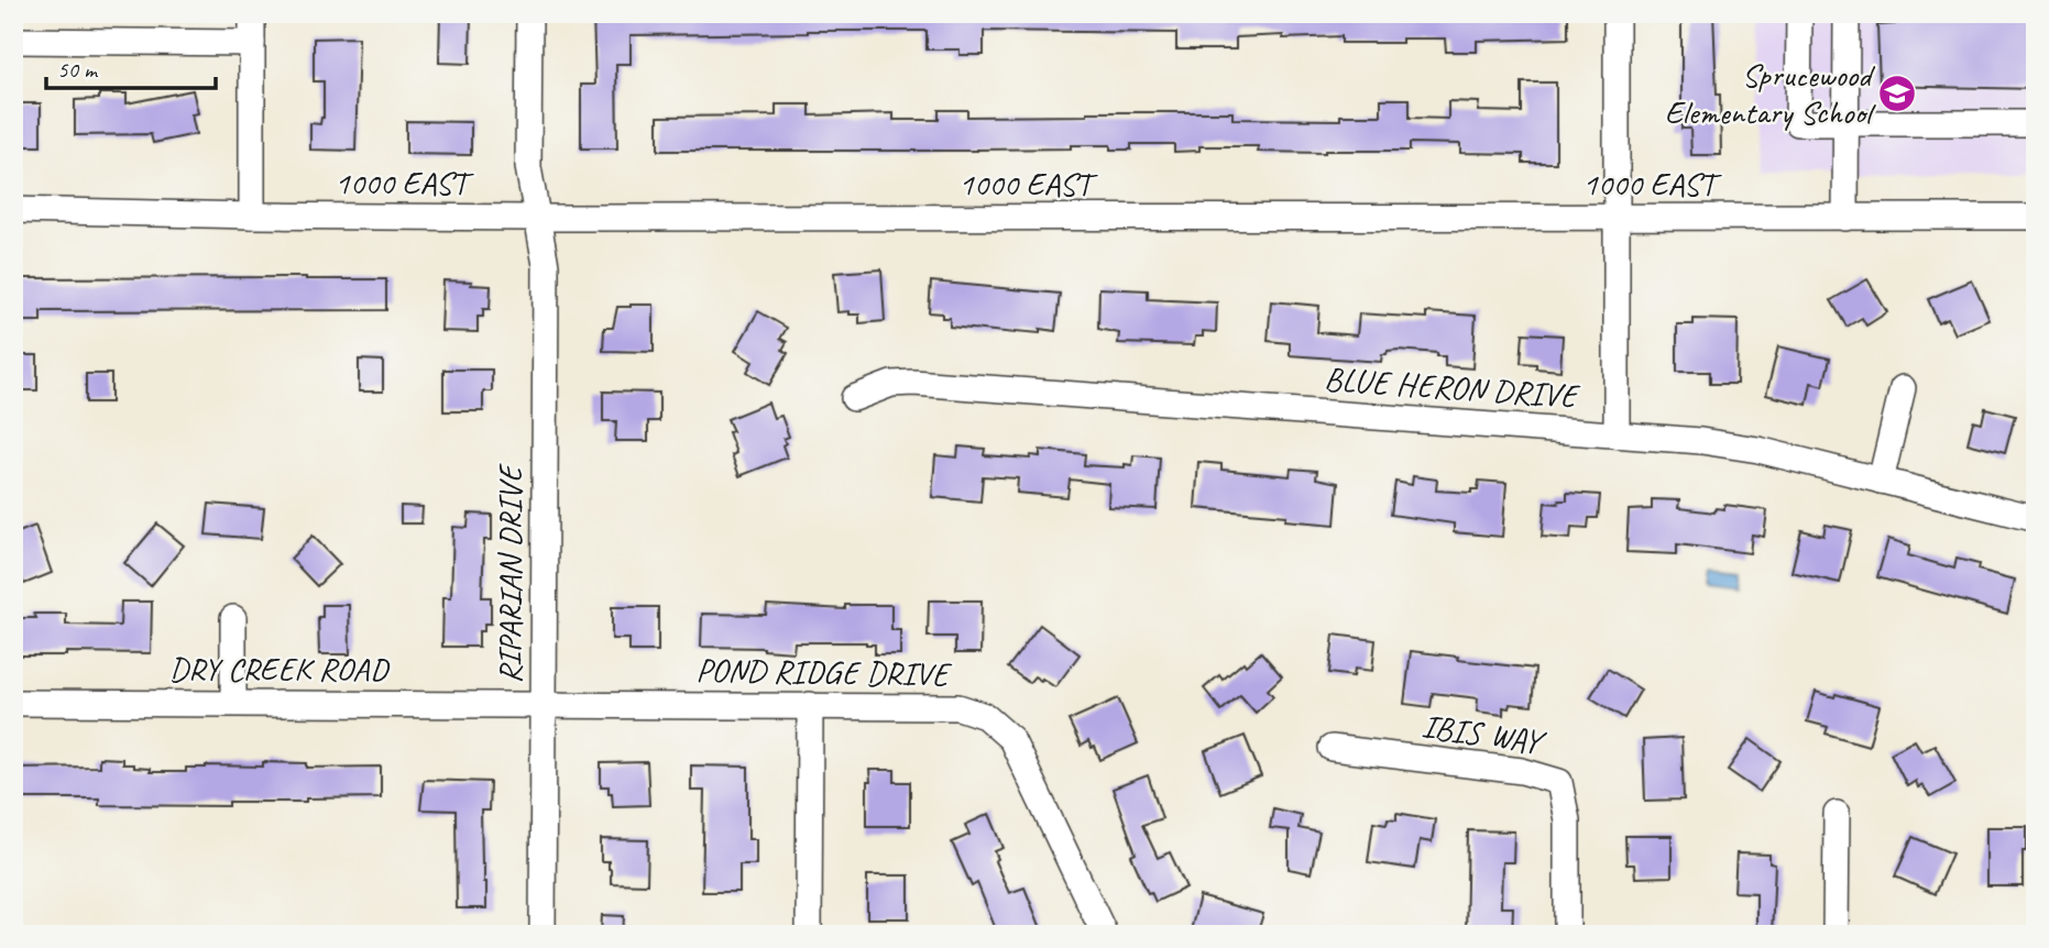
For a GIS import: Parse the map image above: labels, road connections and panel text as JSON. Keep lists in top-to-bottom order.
{
  "streets": {
    "street": [
      "1000 EAST",
      "BLUE HERON DRIVE",
      "RIPARIAN DRIVE",
      "DRY CREEK ROAD",
      "POND RIDGE DRIVE",
      "IBIS WAY"
    ]
  },
  "crossings": [
    ["1000 EAST", "RIPARIAN DRIVE"],
    ["RIPARIAN DRIVE", "DRY CREEK ROAD"],
    ["RIPARIAN DRIVE", "POND RIDGE DRIVE"],
    ["DRY CREEK ROAD", "POND RIDGE DRIVE"]
  ],
  "places": {
    "school or university": ["Sprucewood Elementary School"]
  },
  "scale_bar": "50 m"
}
